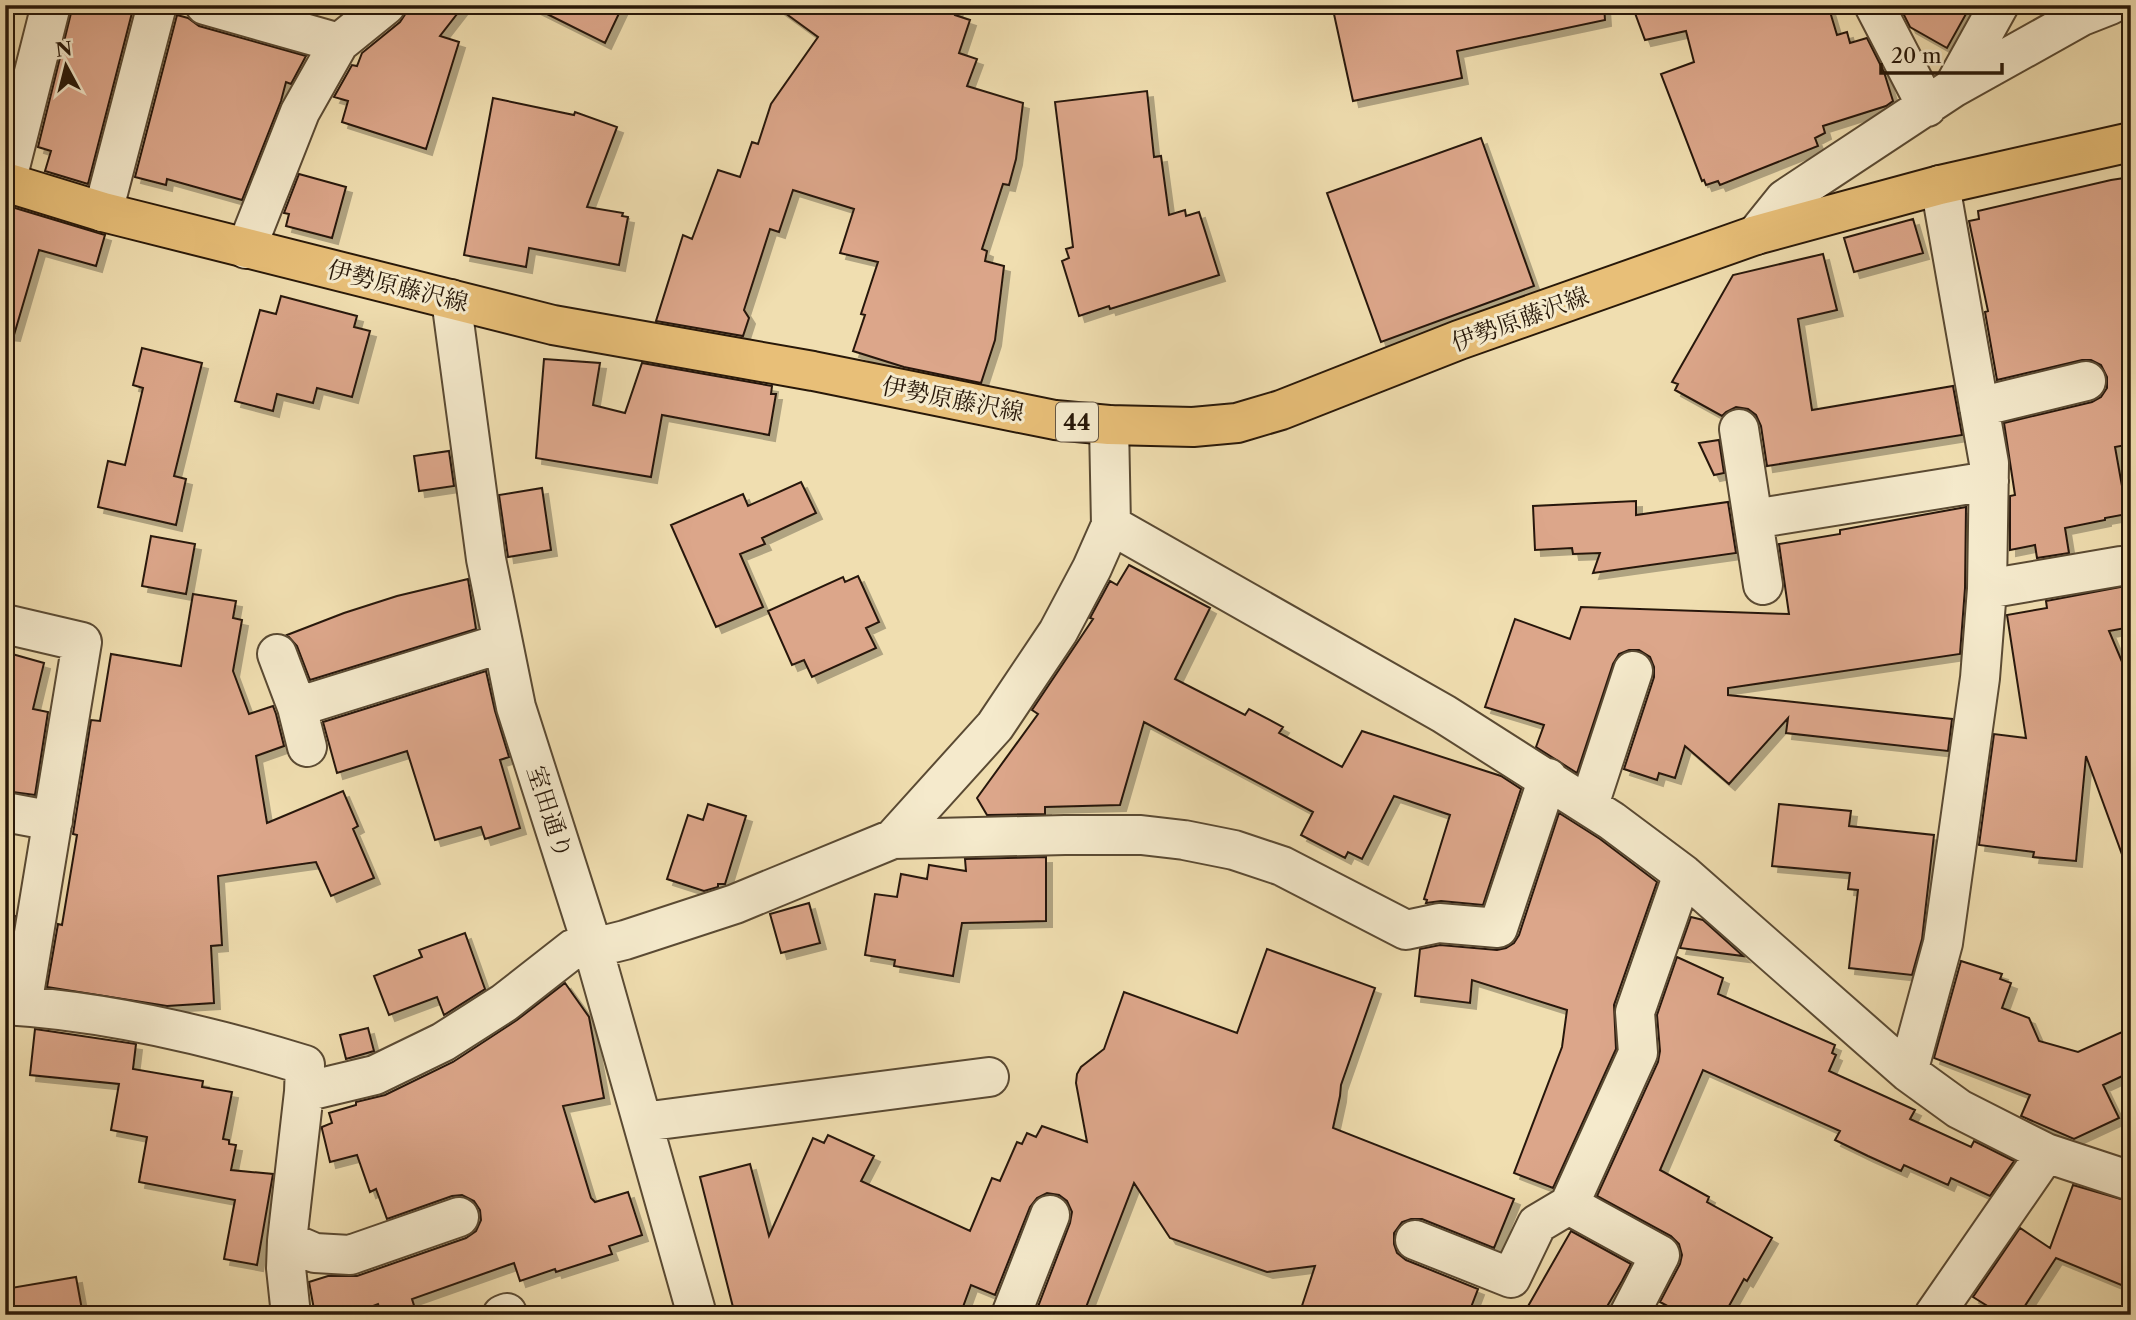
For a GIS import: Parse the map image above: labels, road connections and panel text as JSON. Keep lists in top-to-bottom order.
{
  "streets": {
    "main road": ["伊勢原藤沢線", "44"],
    "street": ["室田通り"]
  },
  "crossings": [
    ["伊勢原藤沢線", "室田通り"]
  ],
  "scale_bar": "20 m",
  "north": "top"
}
